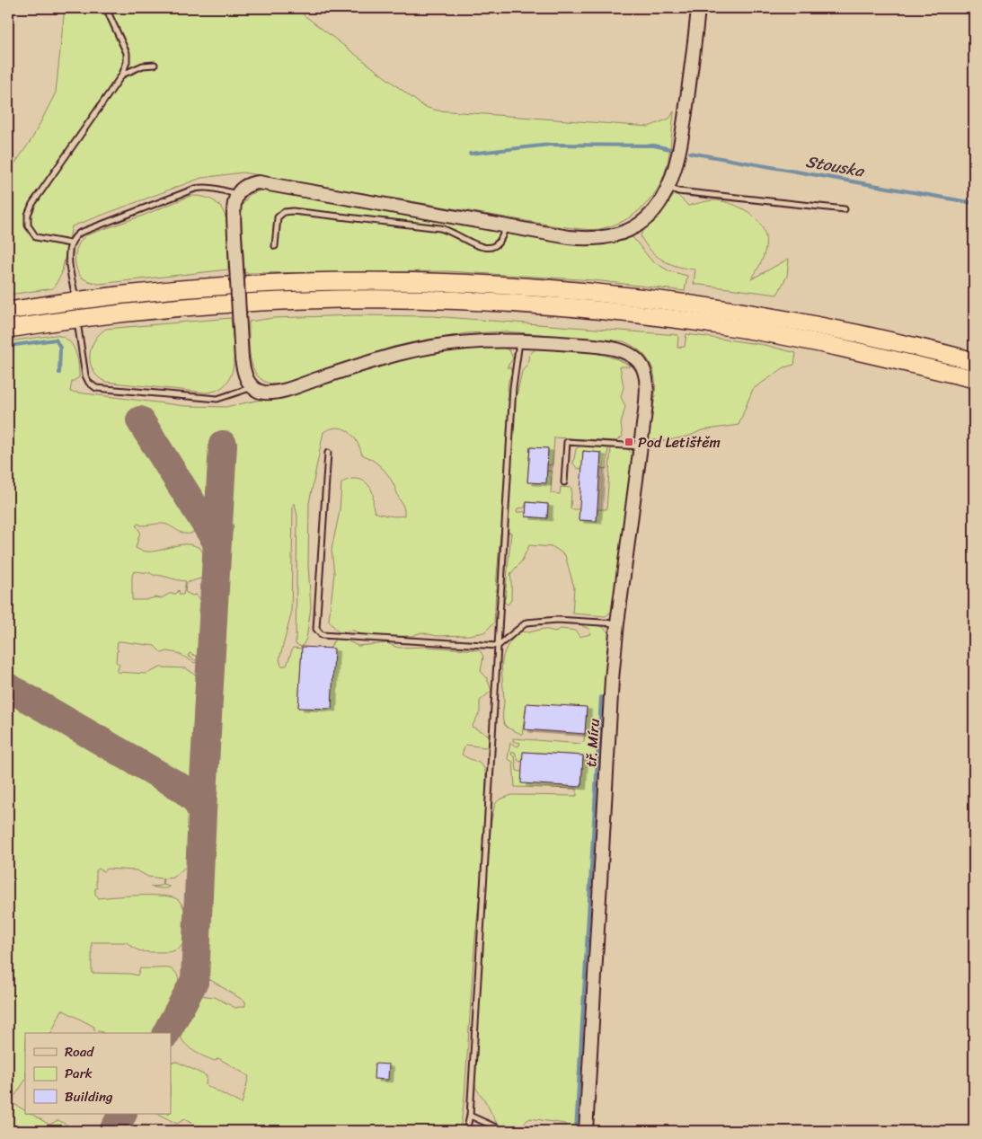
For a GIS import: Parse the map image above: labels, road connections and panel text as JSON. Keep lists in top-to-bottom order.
{
  "streets": {
    "main road": ["tř. Míru"]
  },
  "water": ["Stouska"],
  "places": {
    "transit": ["Pod Letištěm"]
  },
  "legend": ["Road", "Park", "Building"]
}
